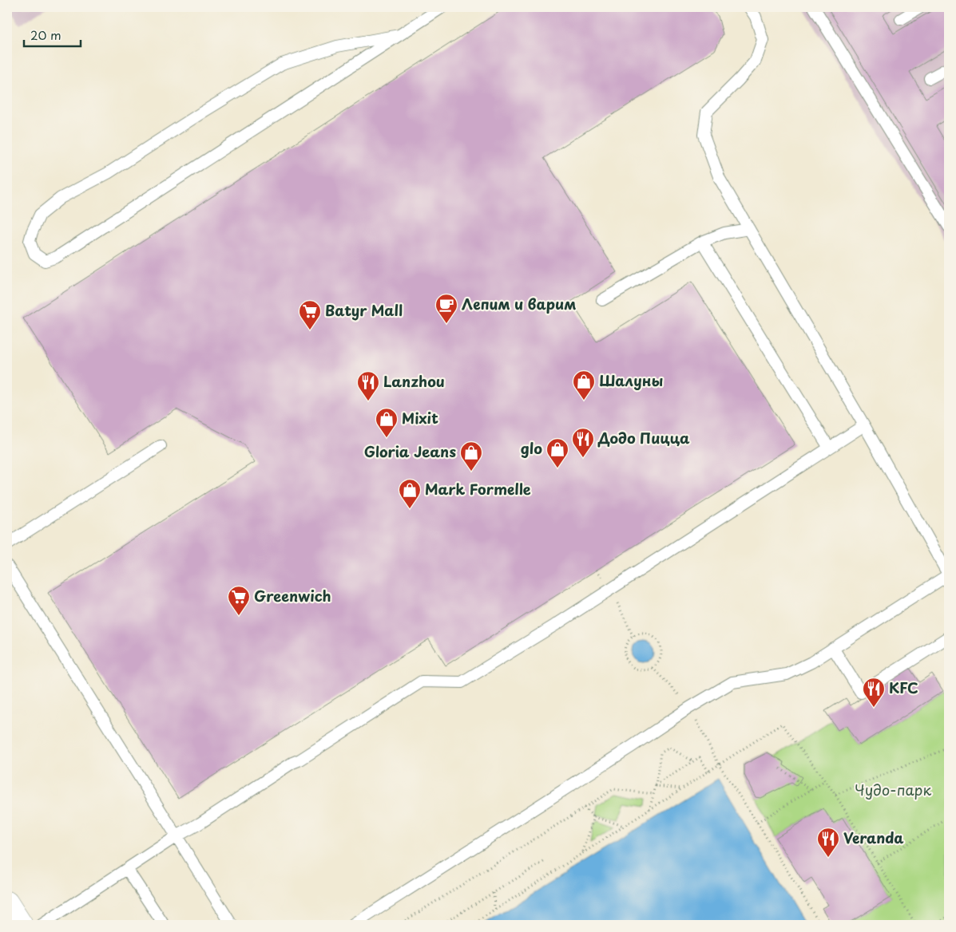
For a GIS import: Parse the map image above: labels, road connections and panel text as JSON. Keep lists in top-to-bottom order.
{
  "parks": ["Чудо-парк"],
  "places": {
    "cafe": ["Лепим и варим"],
    "supermarket": ["Batyr Mall", "Greenwich"],
    "shop": [
      "Шалуны",
      "Mixit",
      "glo",
      "Gloria Jeans",
      "Mark Formelle"
    ],
    "restaurant": [
      "Lanzhou",
      "Додо Пицца",
      "KFC",
      "Veranda"
    ]
  },
  "scale_bar": "20 m"
}
